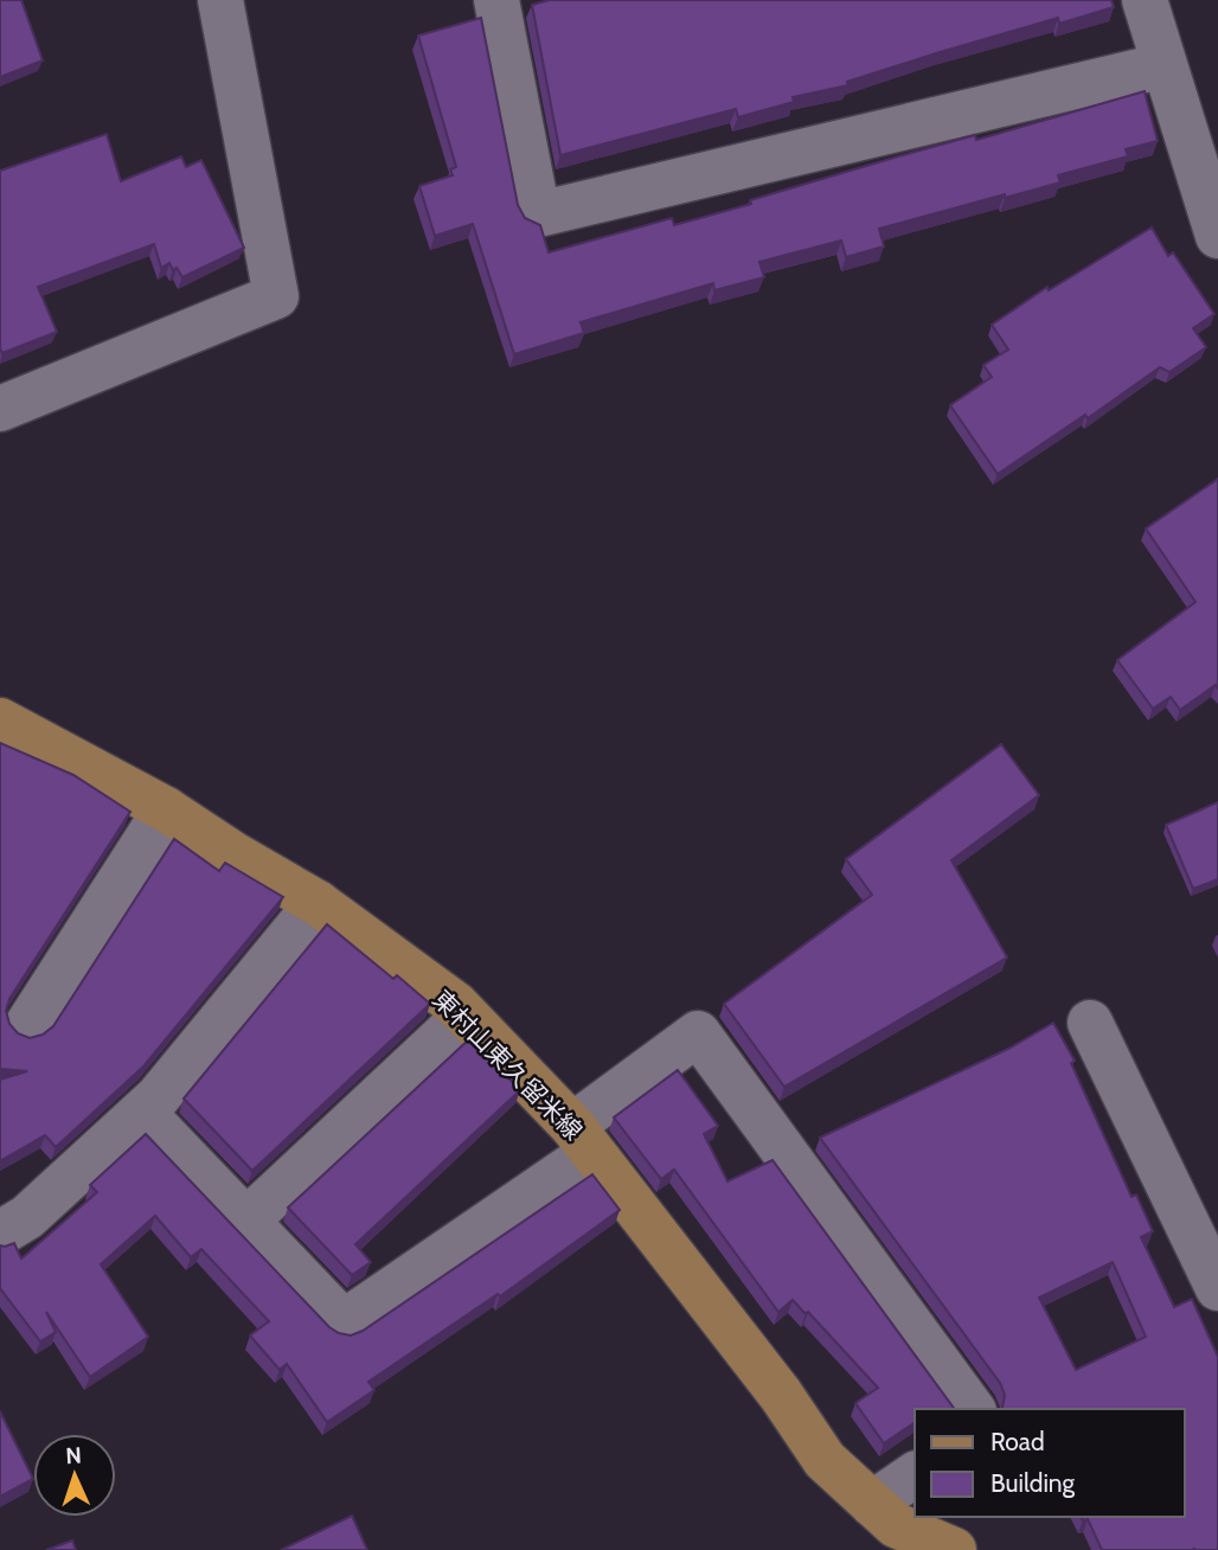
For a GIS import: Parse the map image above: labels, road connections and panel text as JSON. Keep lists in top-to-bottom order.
{
  "streets": {
    "main road": ["東村山東久留米線"]
  },
  "legend": ["Road", "Building"],
  "north": "top"
}
